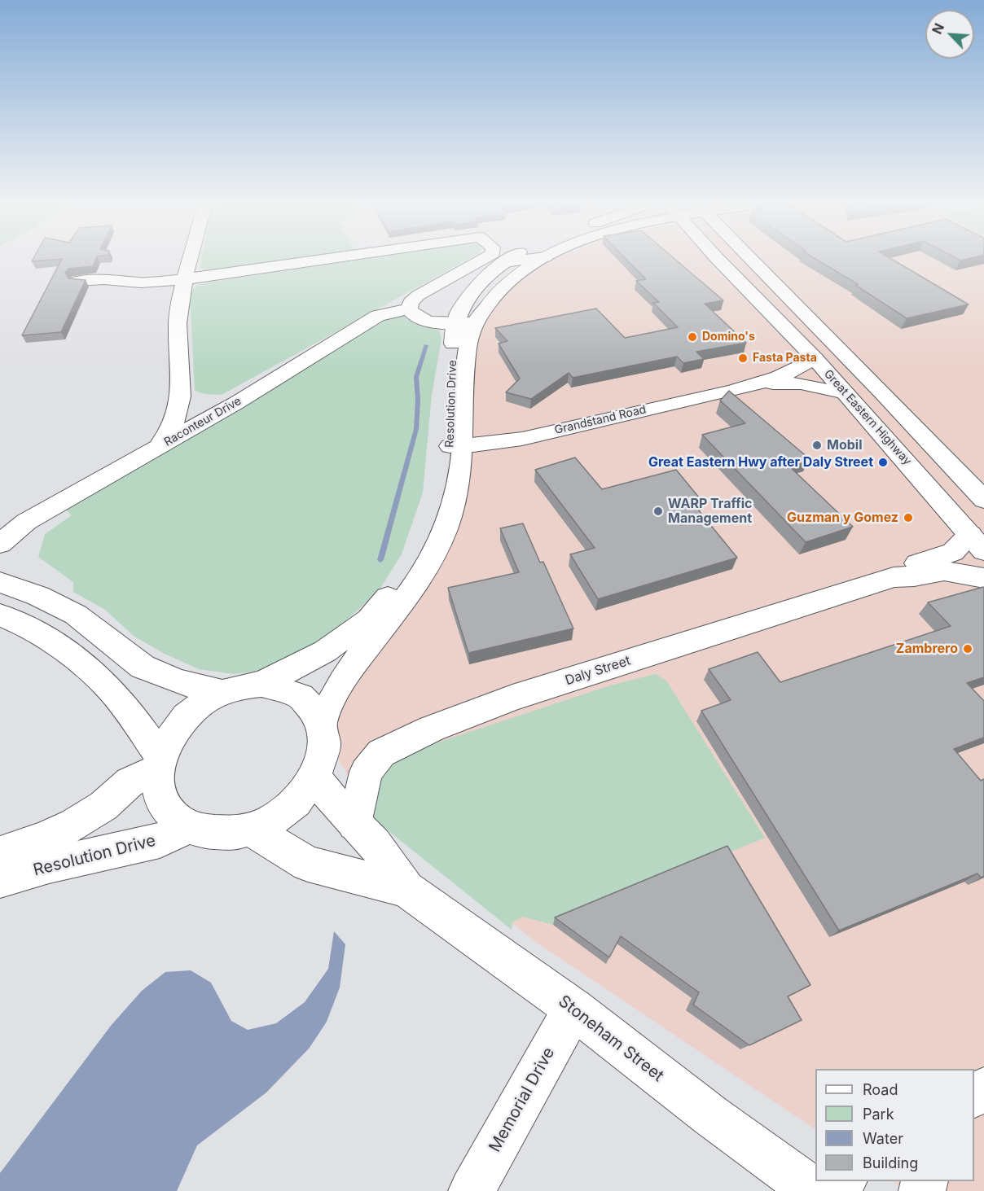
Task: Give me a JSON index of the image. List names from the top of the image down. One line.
{"streets":{"main road":["Resolution Drive","Great Eastern Highway","Grandstand Road","Raconteur Drive","Daly Street","Stoneham Street","Memorial Drive"]},"crossings":[["Resolution Drive","Grandstand Road"],["Resolution Drive","Stoneham Street"],["Great Eastern Highway","Grandstand Road"],["Great Eastern Highway","Daly Street"],["Daly Street","Stoneham Street"],["Stoneham Street","Memorial Drive"]],"places":["Domino's","Fasta Pasta","Mobil","Great Eastern Hwy after Daly Street","WARP Traffic Management","Guzman y Gomez","Zambrero"],"legend":["Road","Park","Water","Building"],"north":"top left"}
